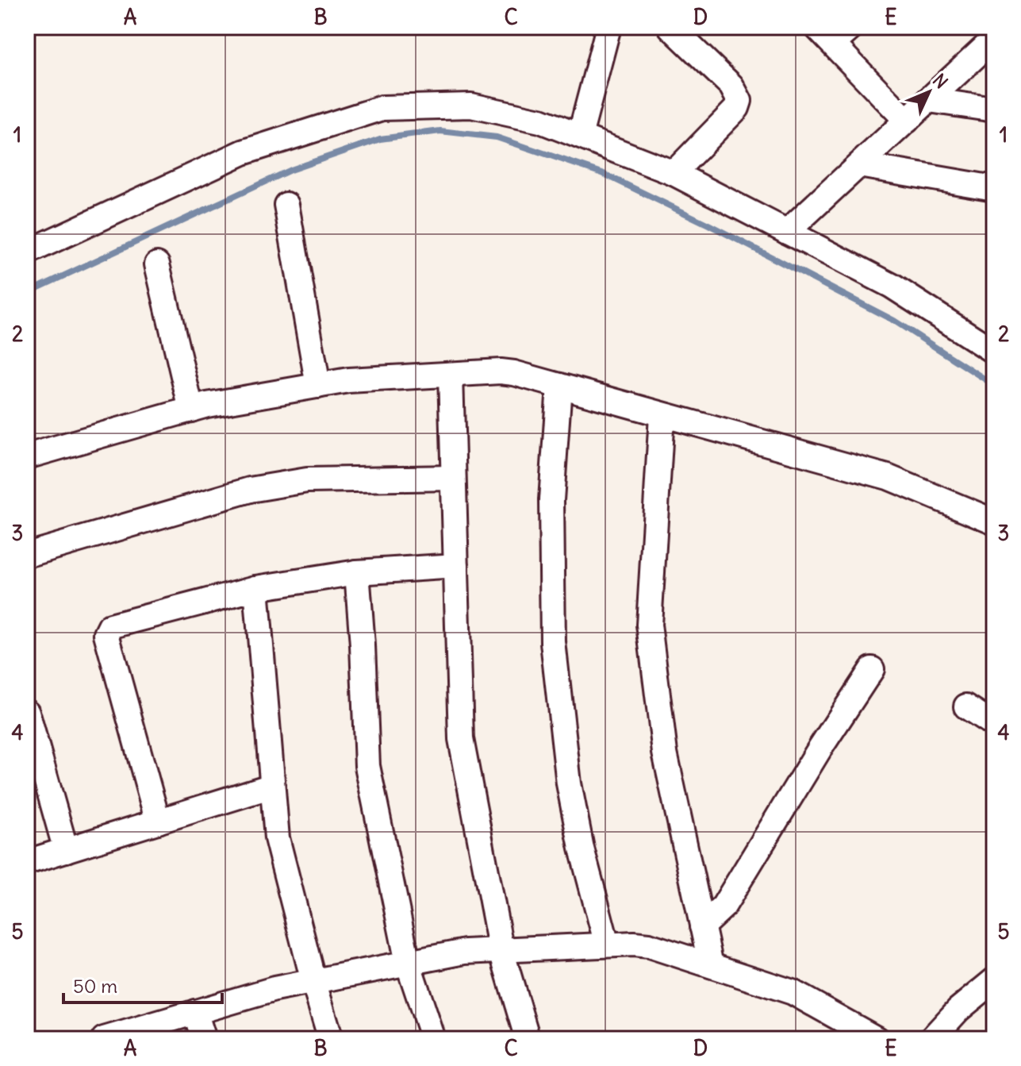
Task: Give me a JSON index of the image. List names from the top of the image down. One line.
{"scale_bar":"50 m","north":"top right","grid":{"columns":["A","B","C","D","E"],"rows":["1","2","3","4","5"]}}
